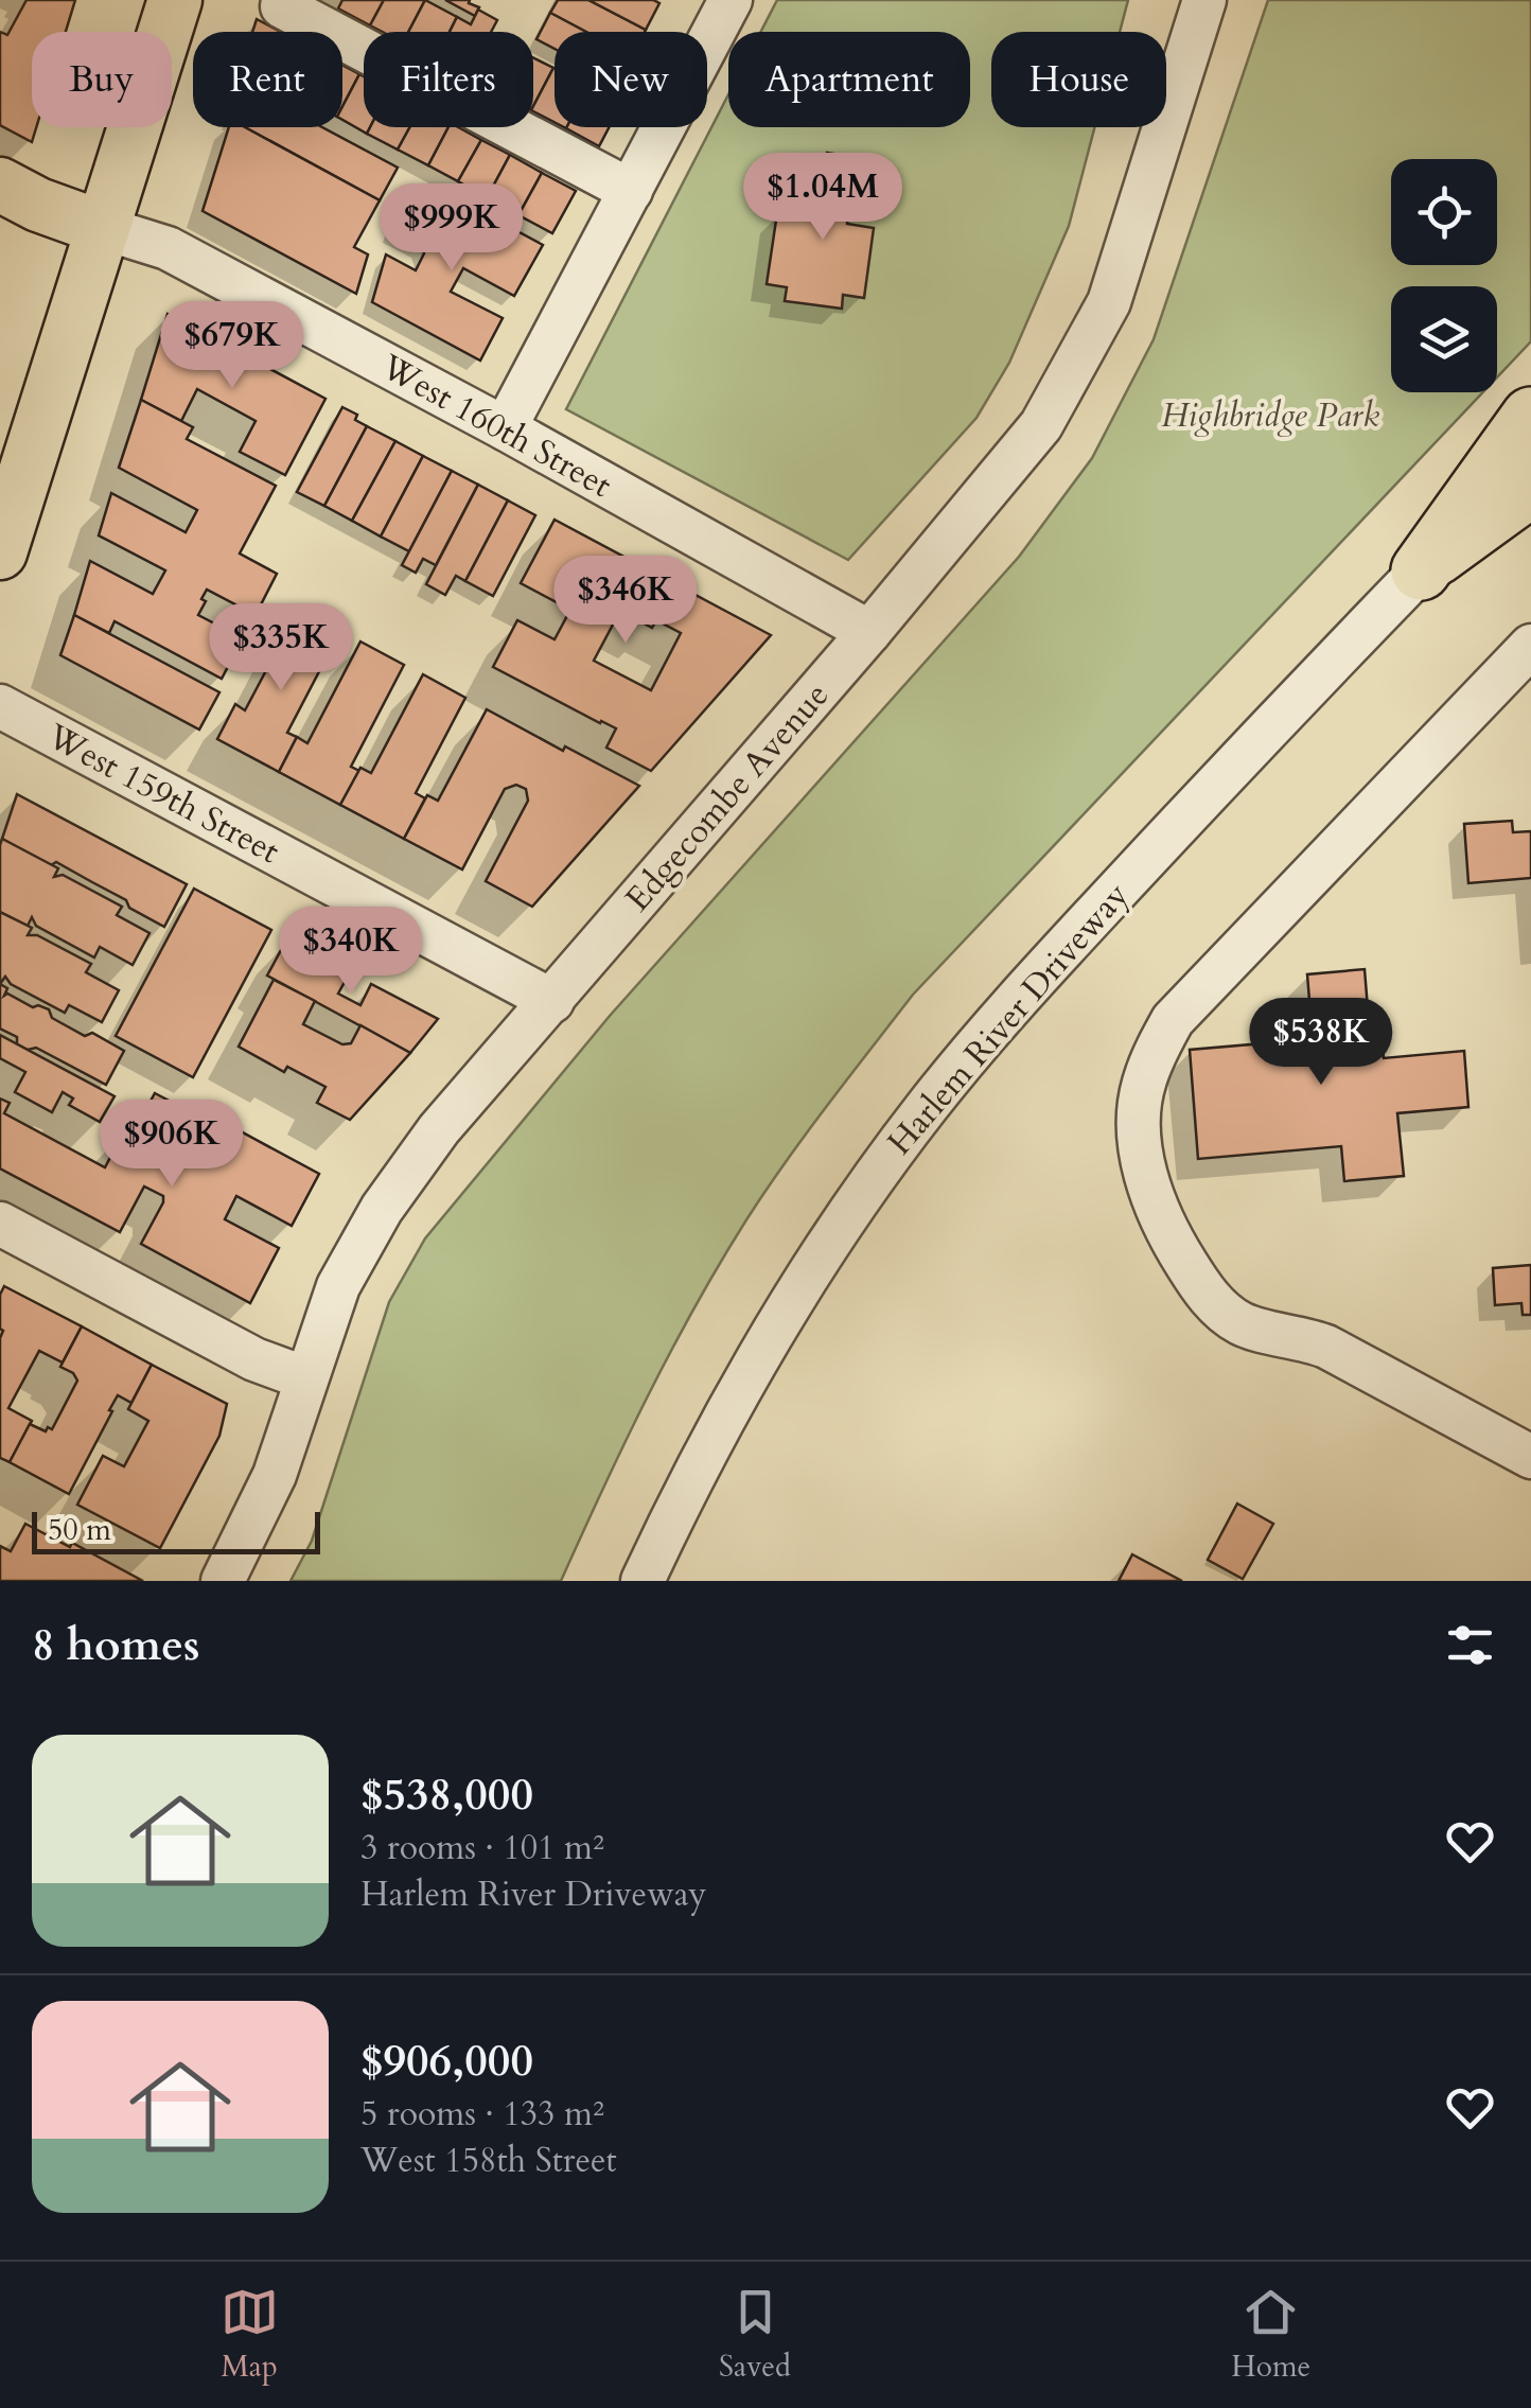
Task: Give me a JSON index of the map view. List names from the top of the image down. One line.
{"streets":{"main road":["West 160th Street"],"street":["West 159th Street","Edgecombe Avenue","Harlem River Driveway"]},"crossings":[["West 160th Street","Edgecombe Avenue"],["West 159th Street","Edgecombe Avenue"]],"parks":["Highbridge Park"],"scale_bar":"50 m","page":{"chip":["Buy","Rent","Filters","New","Apartment","House"],"price":["$1.04M","$999K","$679K","$346K","$335K","$340K","$538K","$906K"],"scale":"50 m","heading":"8 homes","list":[{"name":"$538,000","note":"3 rooms · 101 m² · Harlem River Driveway"},{"name":"$906,000","note":"5 rooms · 133 m² · West 158th Street"}],"tabs":["Map","Saved","Home"]}}
